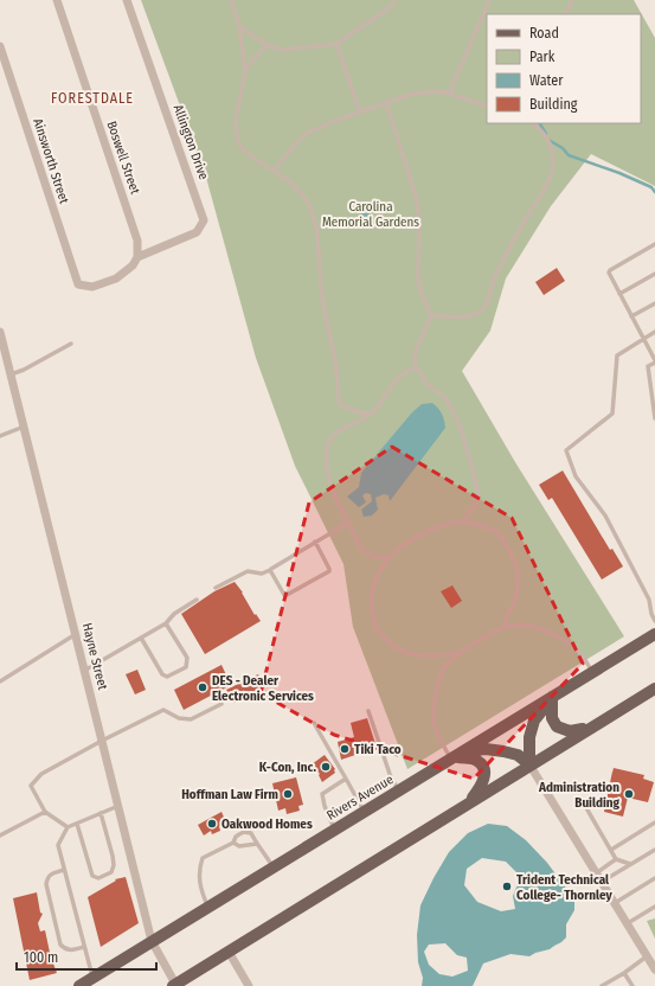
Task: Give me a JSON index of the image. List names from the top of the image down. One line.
{"streets":{"main road":["Rivers Avenue"],"street":["Allington Drive","Boswell Street","Ainsworth Street","Hayne Street"]},"crossings":[["Allington Drive","Boswell Street"],["Allington Drive","Ainsworth Street"],["Boswell Street","Ainsworth Street"],["Hayne Street","Rivers Avenue"]],"districts":["FORESTDALE"],"parks":["Carolina Memorial Gardens"],"places":["DES - Dealer Electronic Services","Tiki Taco","K-Con, Inc.","Hoffman Law Firm","Administration Building","Oakwood Homes","Trident Technical College- Thornley"],"legend":["Road","Park","Water","Building"],"scale_bar":"100 m"}
